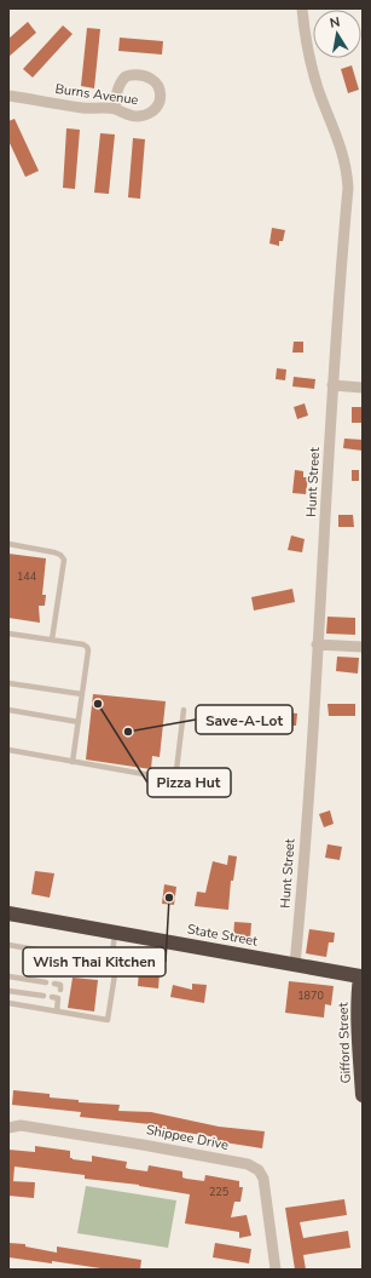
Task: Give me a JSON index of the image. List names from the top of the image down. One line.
{"streets":{"highway":["State Street","Gifford Street"],"street":["Burns Avenue","Hunt Street","Shippee Drive"]},"crossings":[["Hunt Street","State Street"],["State Street","Gifford Street"]],"places":["Pizza Hut","Save-A-Lot","Wish Thai Kitchen"],"house_numbers":["144","1870","225"],"north":"top"}
